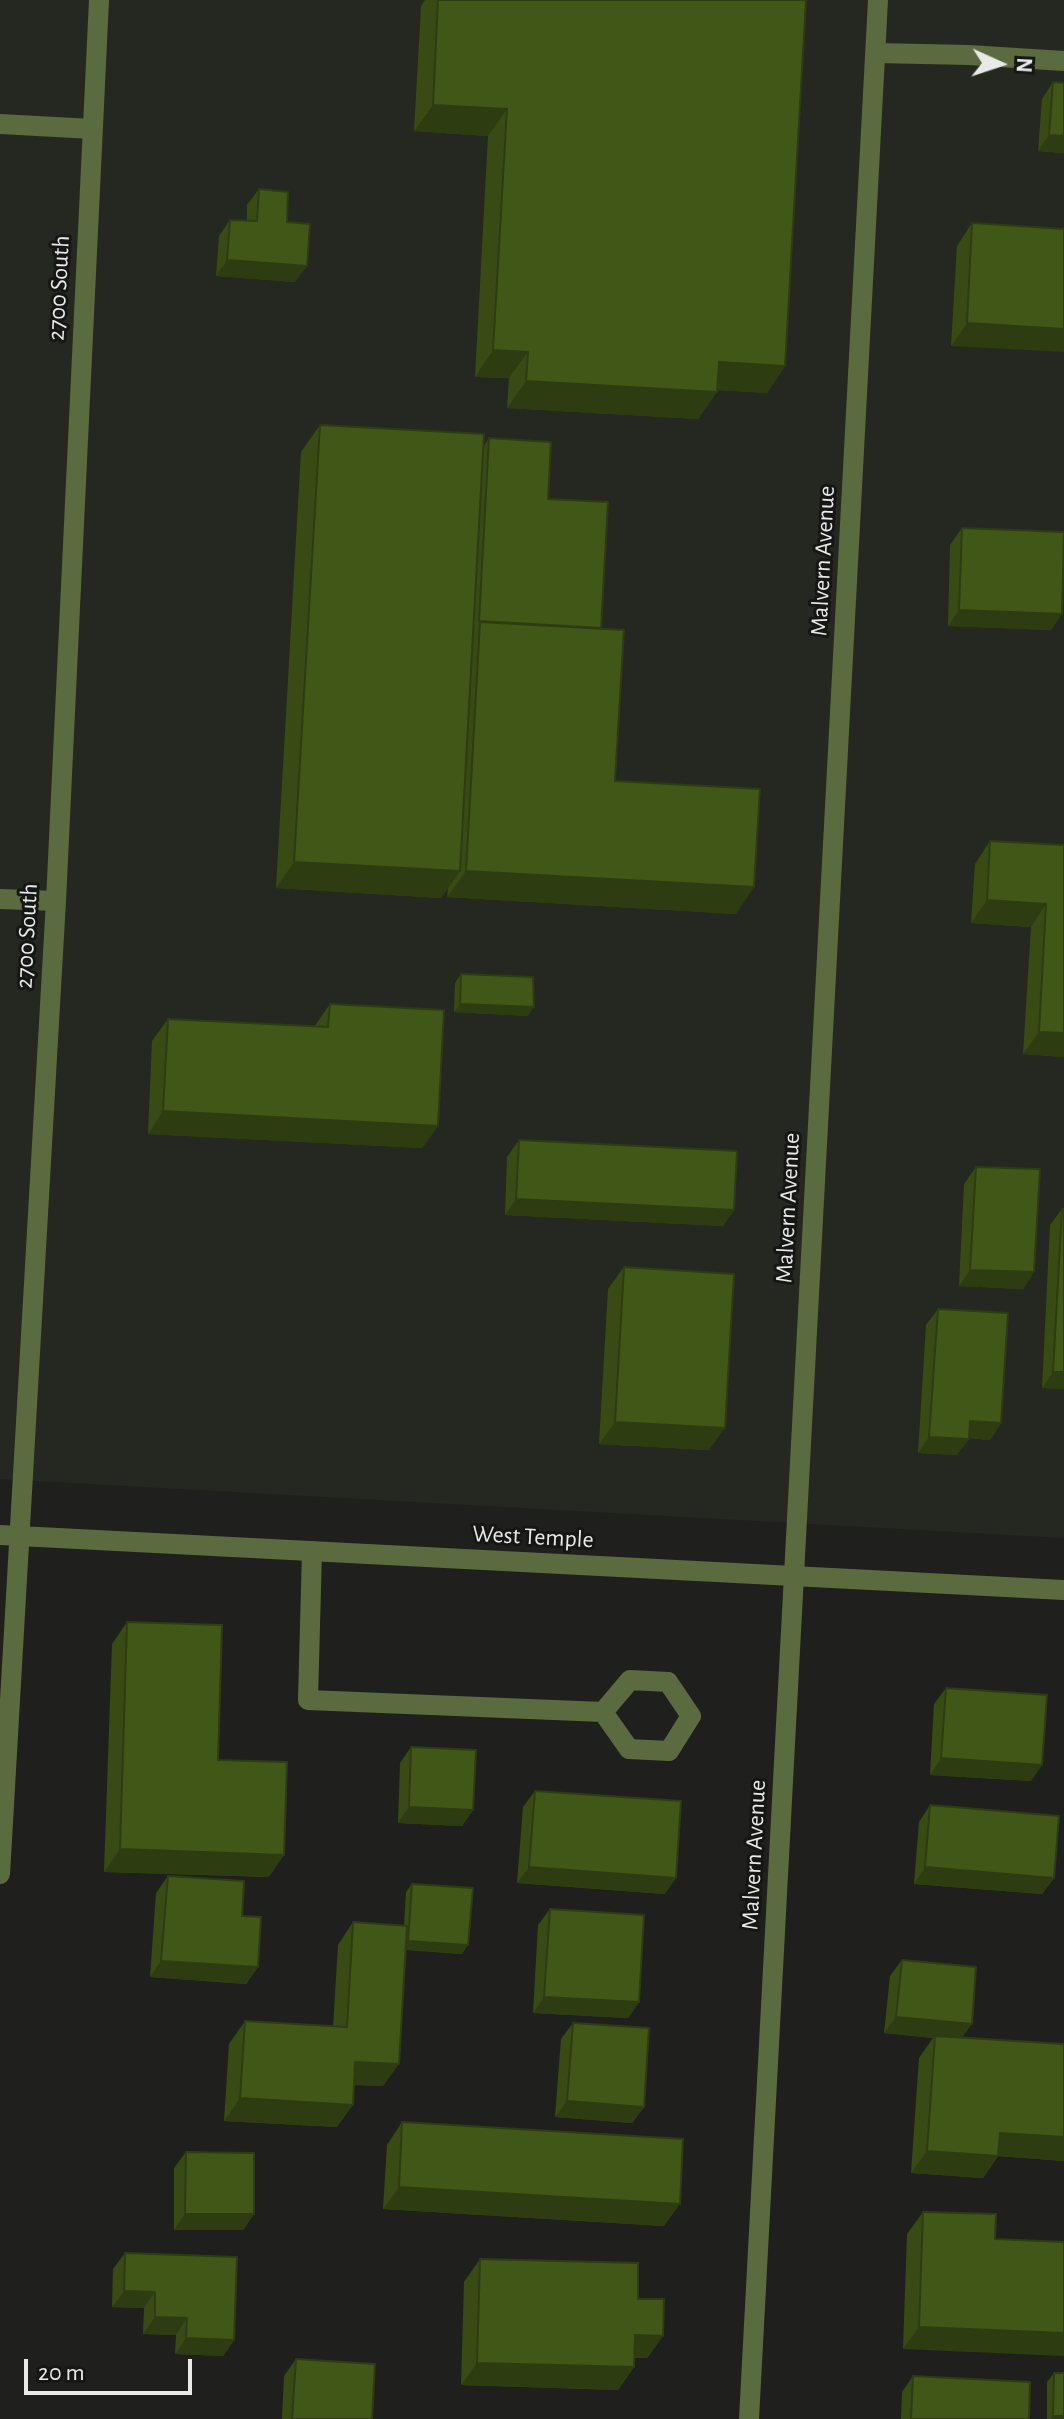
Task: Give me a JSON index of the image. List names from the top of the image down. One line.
{"streets":{"street":["2700 South","Malvern Avenue","West Temple"]},"crossings":[["2700 South","West Temple"],["Malvern Avenue","West Temple"]],"scale_bar":"20 m","north":"right"}
